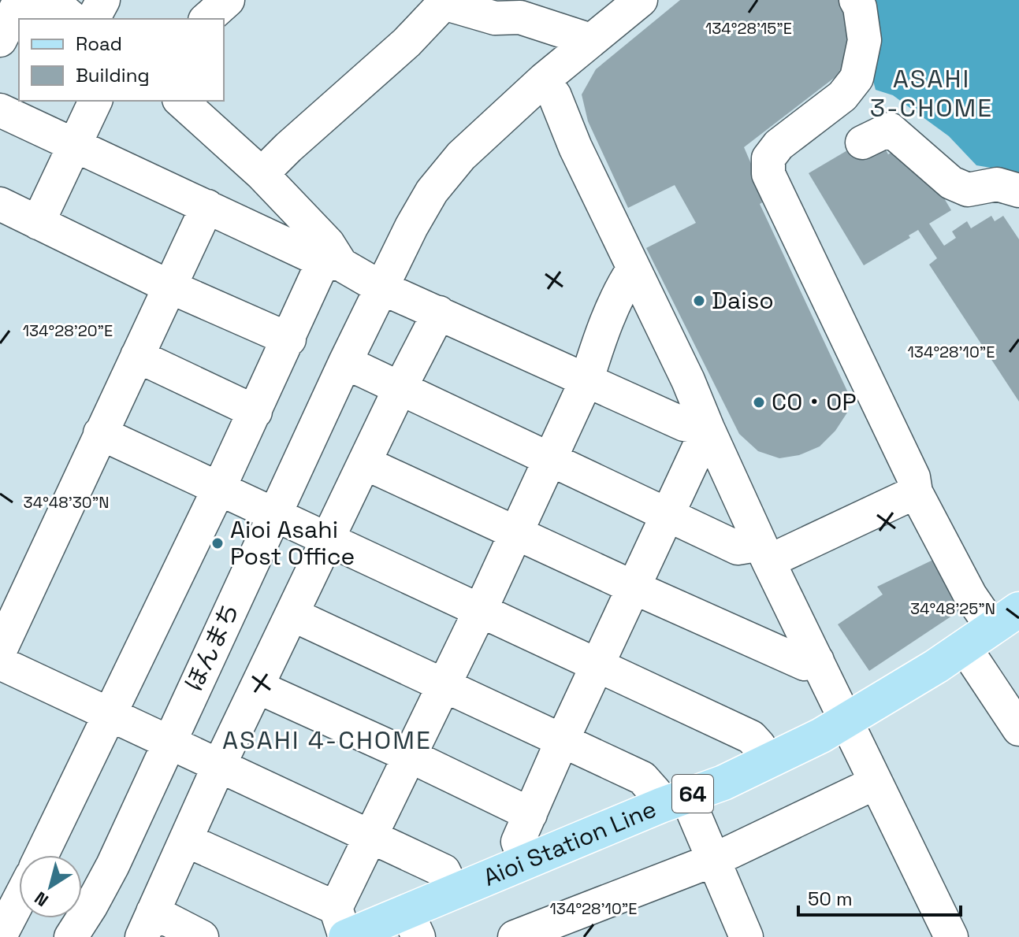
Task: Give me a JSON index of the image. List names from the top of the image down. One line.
{"streets":{"main road":["64","Aioi Station Line"],"street":["ほんまち"]},"districts":["ASAHI 3-CHOME","ASAHI 4-CHOME"],"places":["Daiso","CO・OP","Aioi Asahi Post Office"],"legend":["Road","Building"],"scale_bar":"50 m","north":"bottom left","coordinates":["134°28'15\"E","134°28'20\"E","134°28'10\"E","34°48'30\"N","34°48'25\"N"]}
